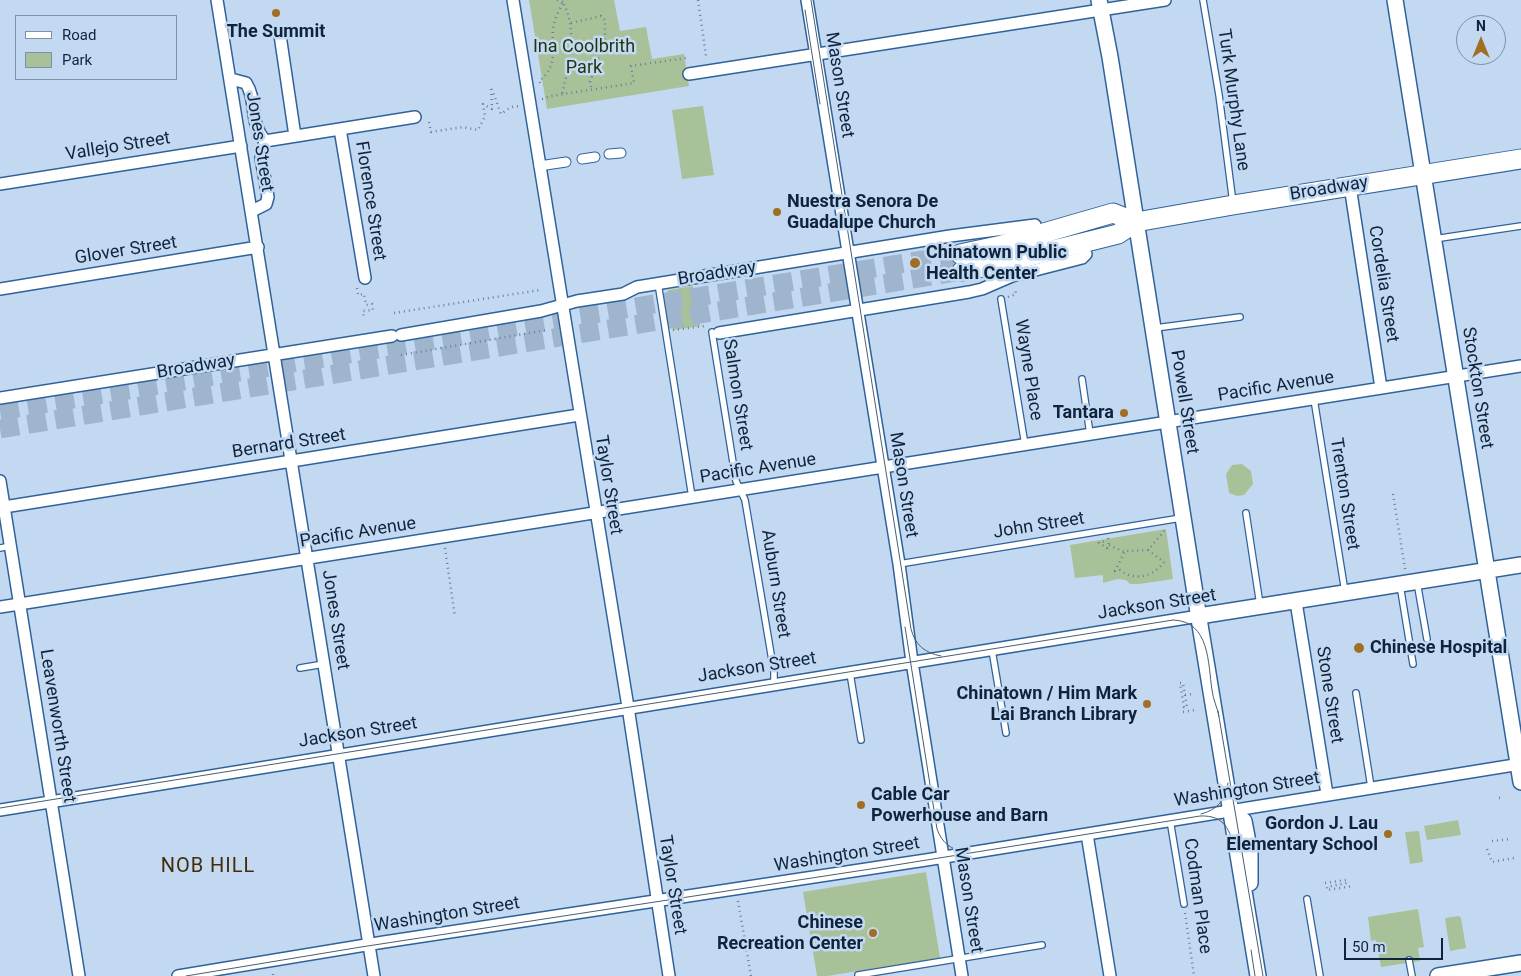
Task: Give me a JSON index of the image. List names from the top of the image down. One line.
{"streets":{"main road":["Broadway"],"street":["Mason Street","Jones Street","Vallejo Street","Florence Street","Glover Street","Cordelia Street","Pacific Avenue","Stockton Street","Powell Street","Bernard Street","Taylor Street","Jackson Street","Stone Street","Leavenworth Street","Washington Street"],"lane":["Turk Murphy Lane","Wayne Place","Salmon Street","Trenton Street","John Street","Auburn Street","Codman Place"]},"crossings":[["Mason Street","Broadway"],["Mason Street","Pacific Avenue"],["Mason Street","John Street"],["Mason Street","Jackson Street"],["Mason Street","Washington Street"],["Turk Murphy Lane","Broadway"],["Jones Street","Vallejo Street"],["Jones Street","Broadway"],["Jones Street","Glover Street"],["Jones Street","Pacific Avenue"],["Jones Street","Bernard Street"],["Jones Street","Jackson Street"],["Jones Street","Washington Street"],["Broadway","Cordelia Street"],["Broadway","Stockton Street"],["Broadway","Salmon Street"],["Broadway","Powell Street"],["Broadway","Taylor Street"],["Cordelia Street","Pacific Avenue"],["Wayne Place","Pacific Avenue"],["Pacific Avenue","Stockton Street"],["Pacific Avenue","Salmon Street"],["Pacific Avenue","Powell Street"],["Pacific Avenue","Taylor Street"],["Pacific Avenue","Trenton Street"],["Pacific Avenue","Auburn Street"],["Pacific Avenue","Leavenworth Street"],["Stockton Street","Jackson Street"],["Stockton Street","Washington Street"],["Salmon Street","Auburn Street"],["Powell Street","John Street"],["Powell Street","Jackson Street"],["Powell Street","Washington Street"],["Bernard Street","Taylor Street"],["Bernard Street","Leavenworth Street"],["Taylor Street","Jackson Street"],["Taylor Street","Washington Street"],["Trenton Street","Jackson Street"],["Auburn Street","Jackson Street"],["Jackson Street","Stone Street"],["Jackson Street","Leavenworth Street"],["Stone Street","Washington Street"],["Washington Street","Codman Place"]],"districts":["NOB HILL"],"parks":["Ina Coolbrith Park"],"places":["The Summit","Nuestra Senora De Guadalupe Church","Chinatown Public Health Center","Tantara","Chinese Hospital","Chinatown / Him Mark Lai Branch Library","Cable Car Powerhouse and Barn","Gordon J. Lau Elementary School","Chinese Recreation Center"],"legend":["Road","Park"],"scale_bar":"50 m","north":"top"}
